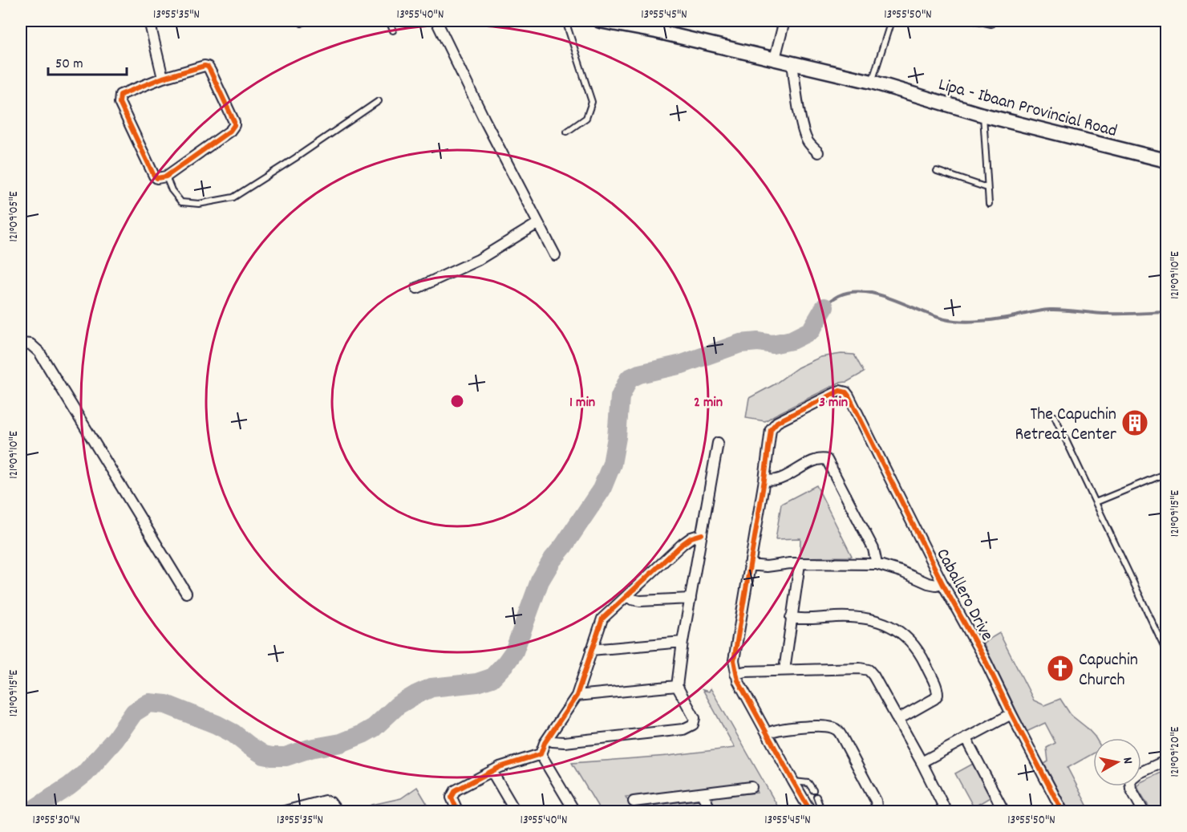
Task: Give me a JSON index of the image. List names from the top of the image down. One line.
{"streets":{"main road":["Lipa - Ibaan Provincial Road"],"street":["Caballero Drive"]},"places":{"building":["The Capuchin Retreat Center"],"church":["Capuchin Church"]},"scale_bar":"50 m","north":"right","coordinates":["13°55'35\"N","13°55'40\"N","13°55'45\"N","13°55'50\"N","121°09'05\"E","121°09'10\"E","121°09'15\"E","121°09'20\"E","13°55'30\"N"],"rings":["1 min","2 min","3 min"]}
